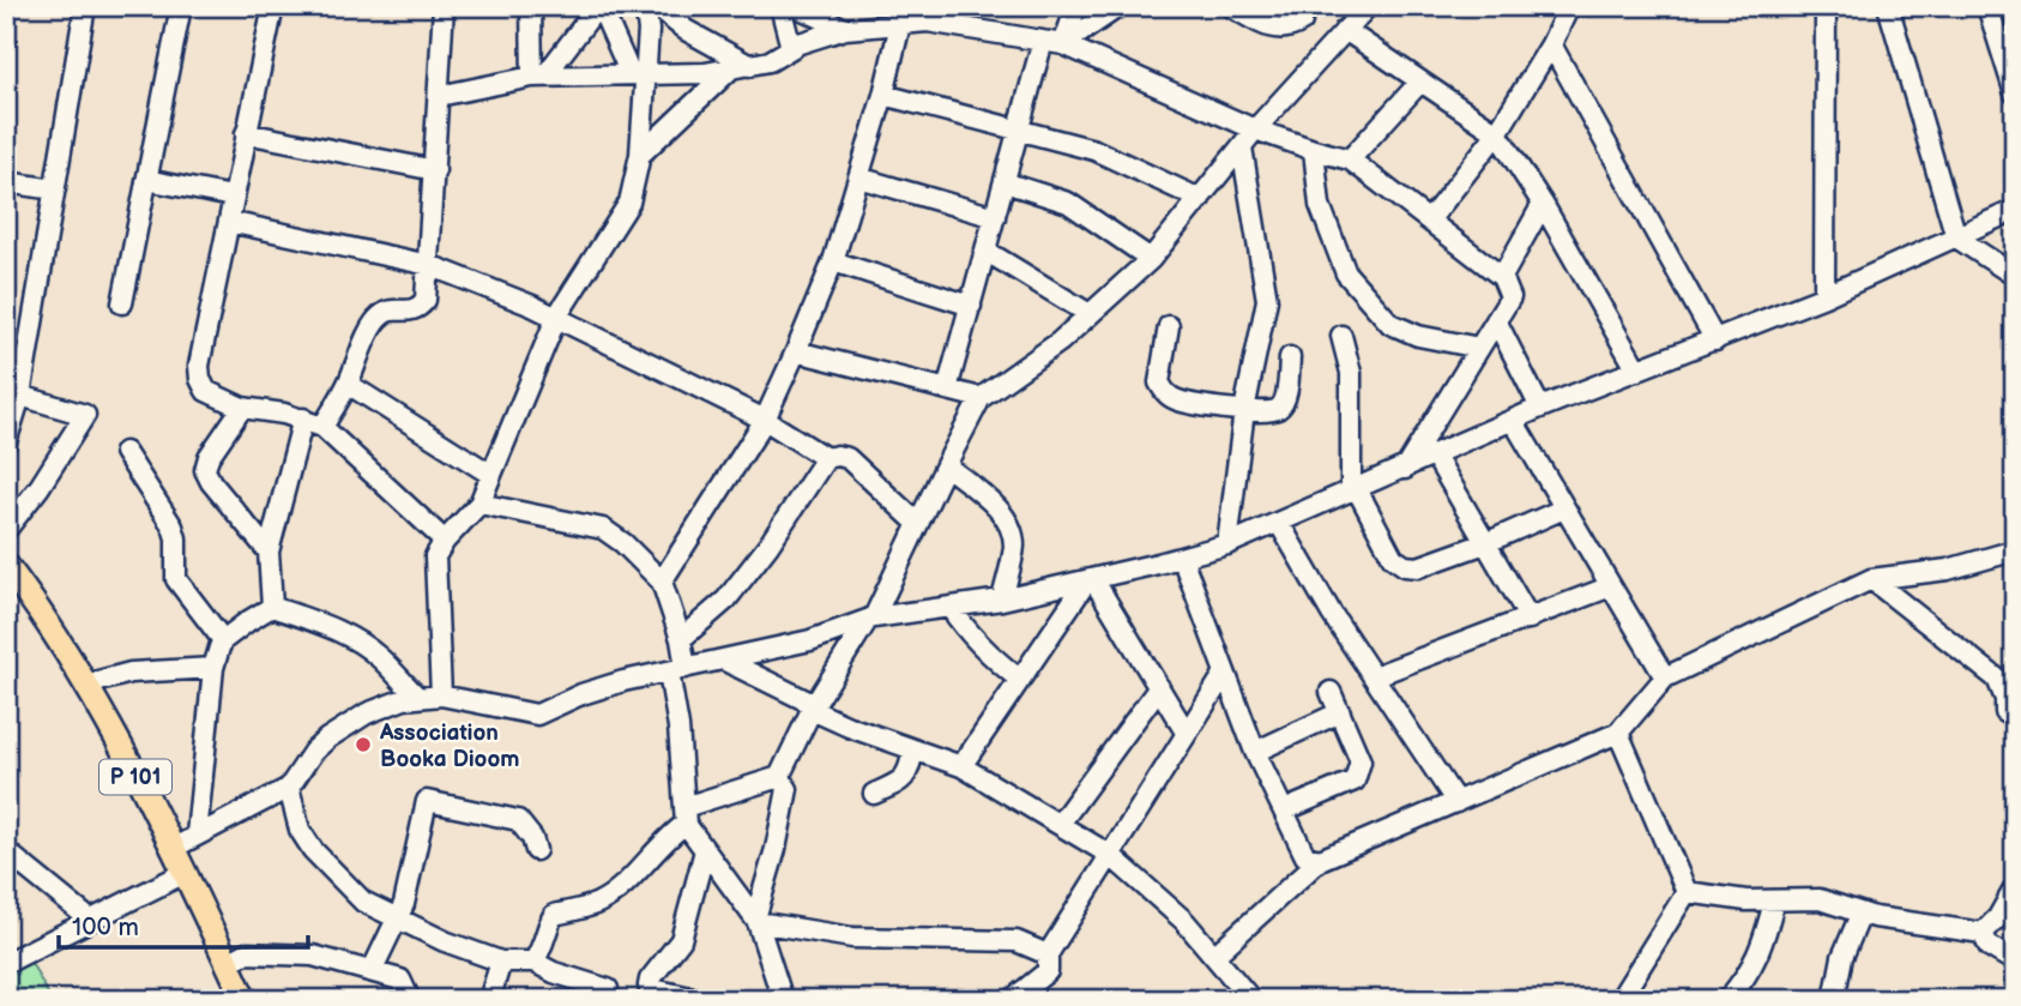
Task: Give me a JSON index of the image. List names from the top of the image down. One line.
{"streets":{"main road":["P 101"]},"places":["Association Booka Dioom"],"scale_bar":"100 m"}
